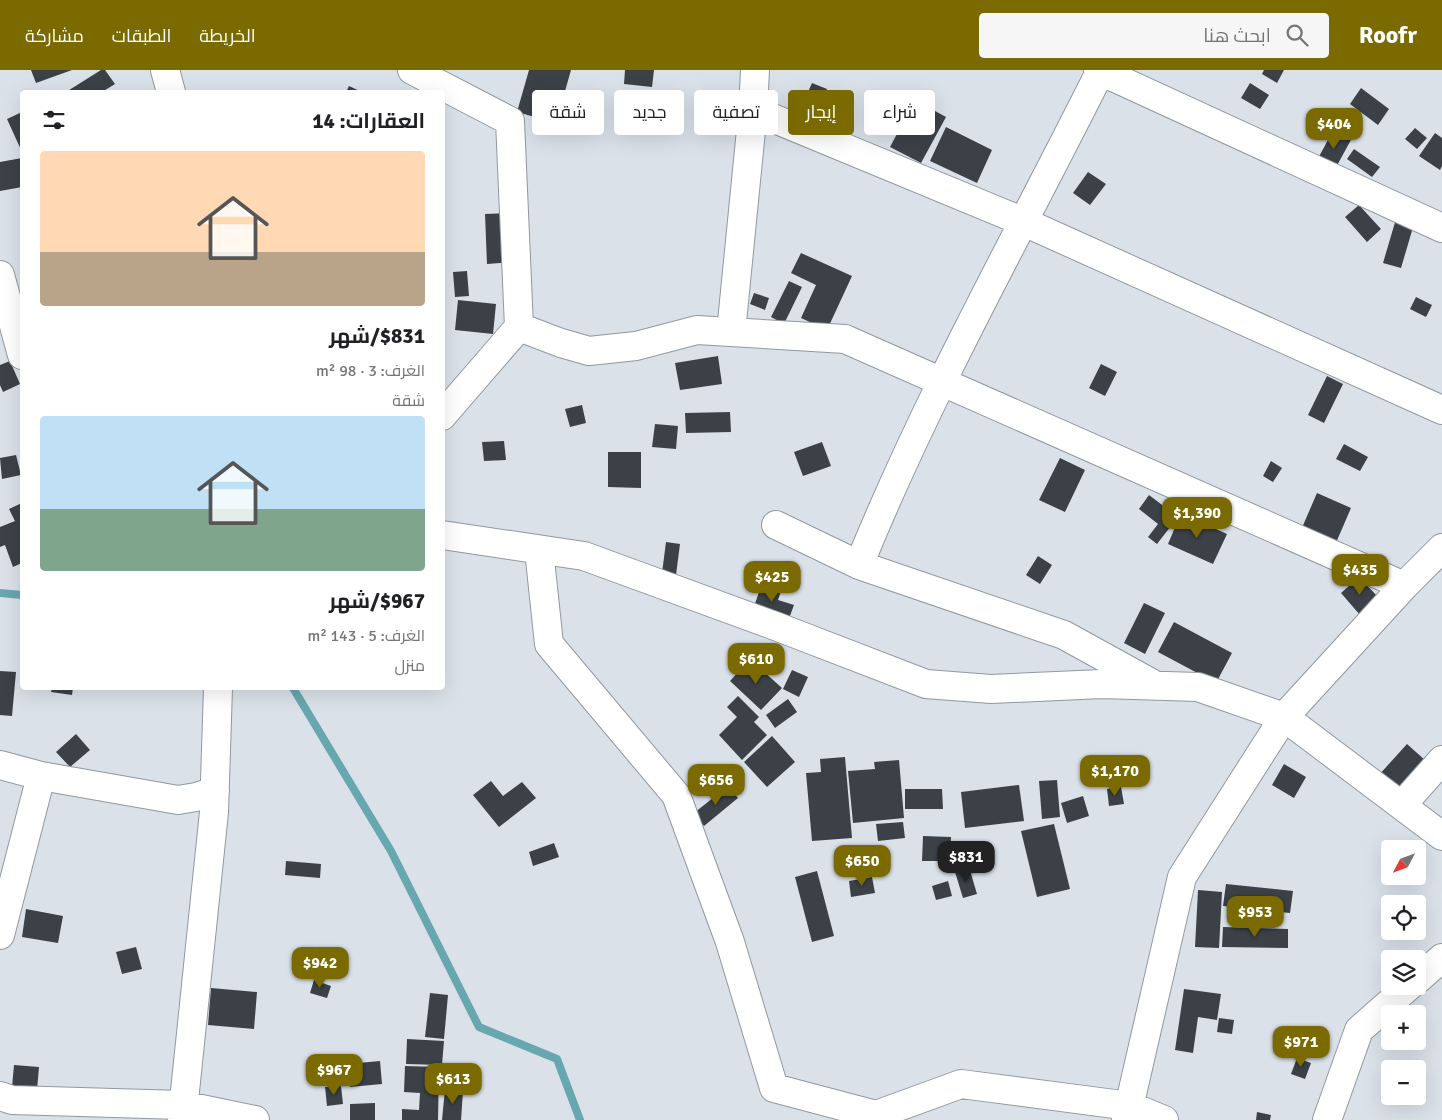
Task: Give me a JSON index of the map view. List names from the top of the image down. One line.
{"north":"bottom left","page":{"header":"Roofr","search":"ابحث هنا","nav":["الخريطة","الطبقات","مشاركة"],"chip":["شراء","إيجار","تصفية","جديد","شقة"],"heading":"العقارات: 14","price":["$404","$1,390","$435","$425","$610","$1,170","$656","$831","$650","$953","$942","$971","$967","$613"],"list":[{"name":"$831/شهر","note":"الغرف: 3 · 98 m² · شقة"},{"name":"$967/شهر","note":"الغرف: 5 · 143 m² · منزل"}],"map_buttons":["+","−"]}}
